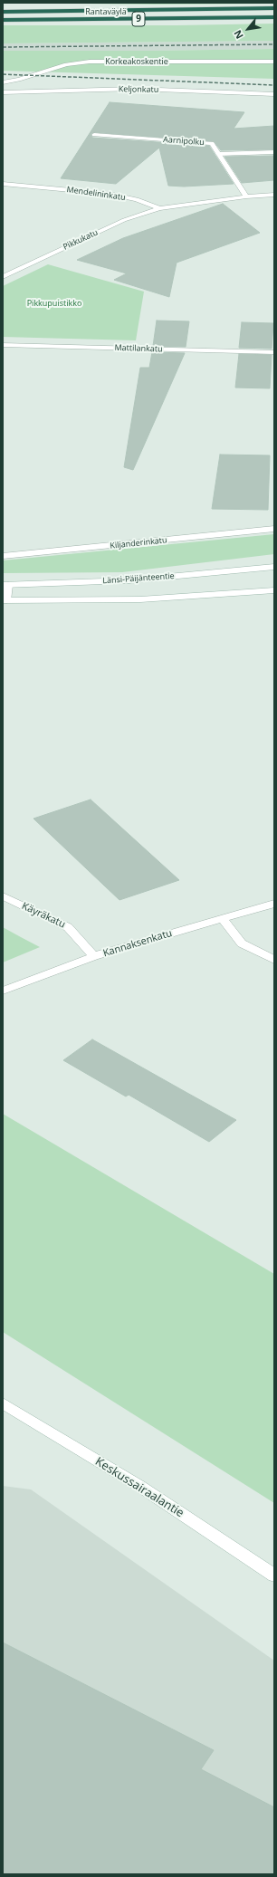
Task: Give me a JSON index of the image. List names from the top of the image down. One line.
{"streets":{"highway":["Rantaväylä","9"],"street":["Korkeakoskentie","Keljonkatu","Aarnipolku","Mendelininkatu","Pikkukatu","Mattilankatu","Kiljanderinkatu","Länsi-Päijänteentie","Käyräkatu","Kannaksenkatu","Keskussairaalantie"]},"crossings":[["Aarnipolku","Mendelininkatu"],["Mendelininkatu","Pikkukatu"],["Käyräkatu","Kannaksenkatu"]],"parks":["Pikkupuistikko"],"north":"bottom left"}
